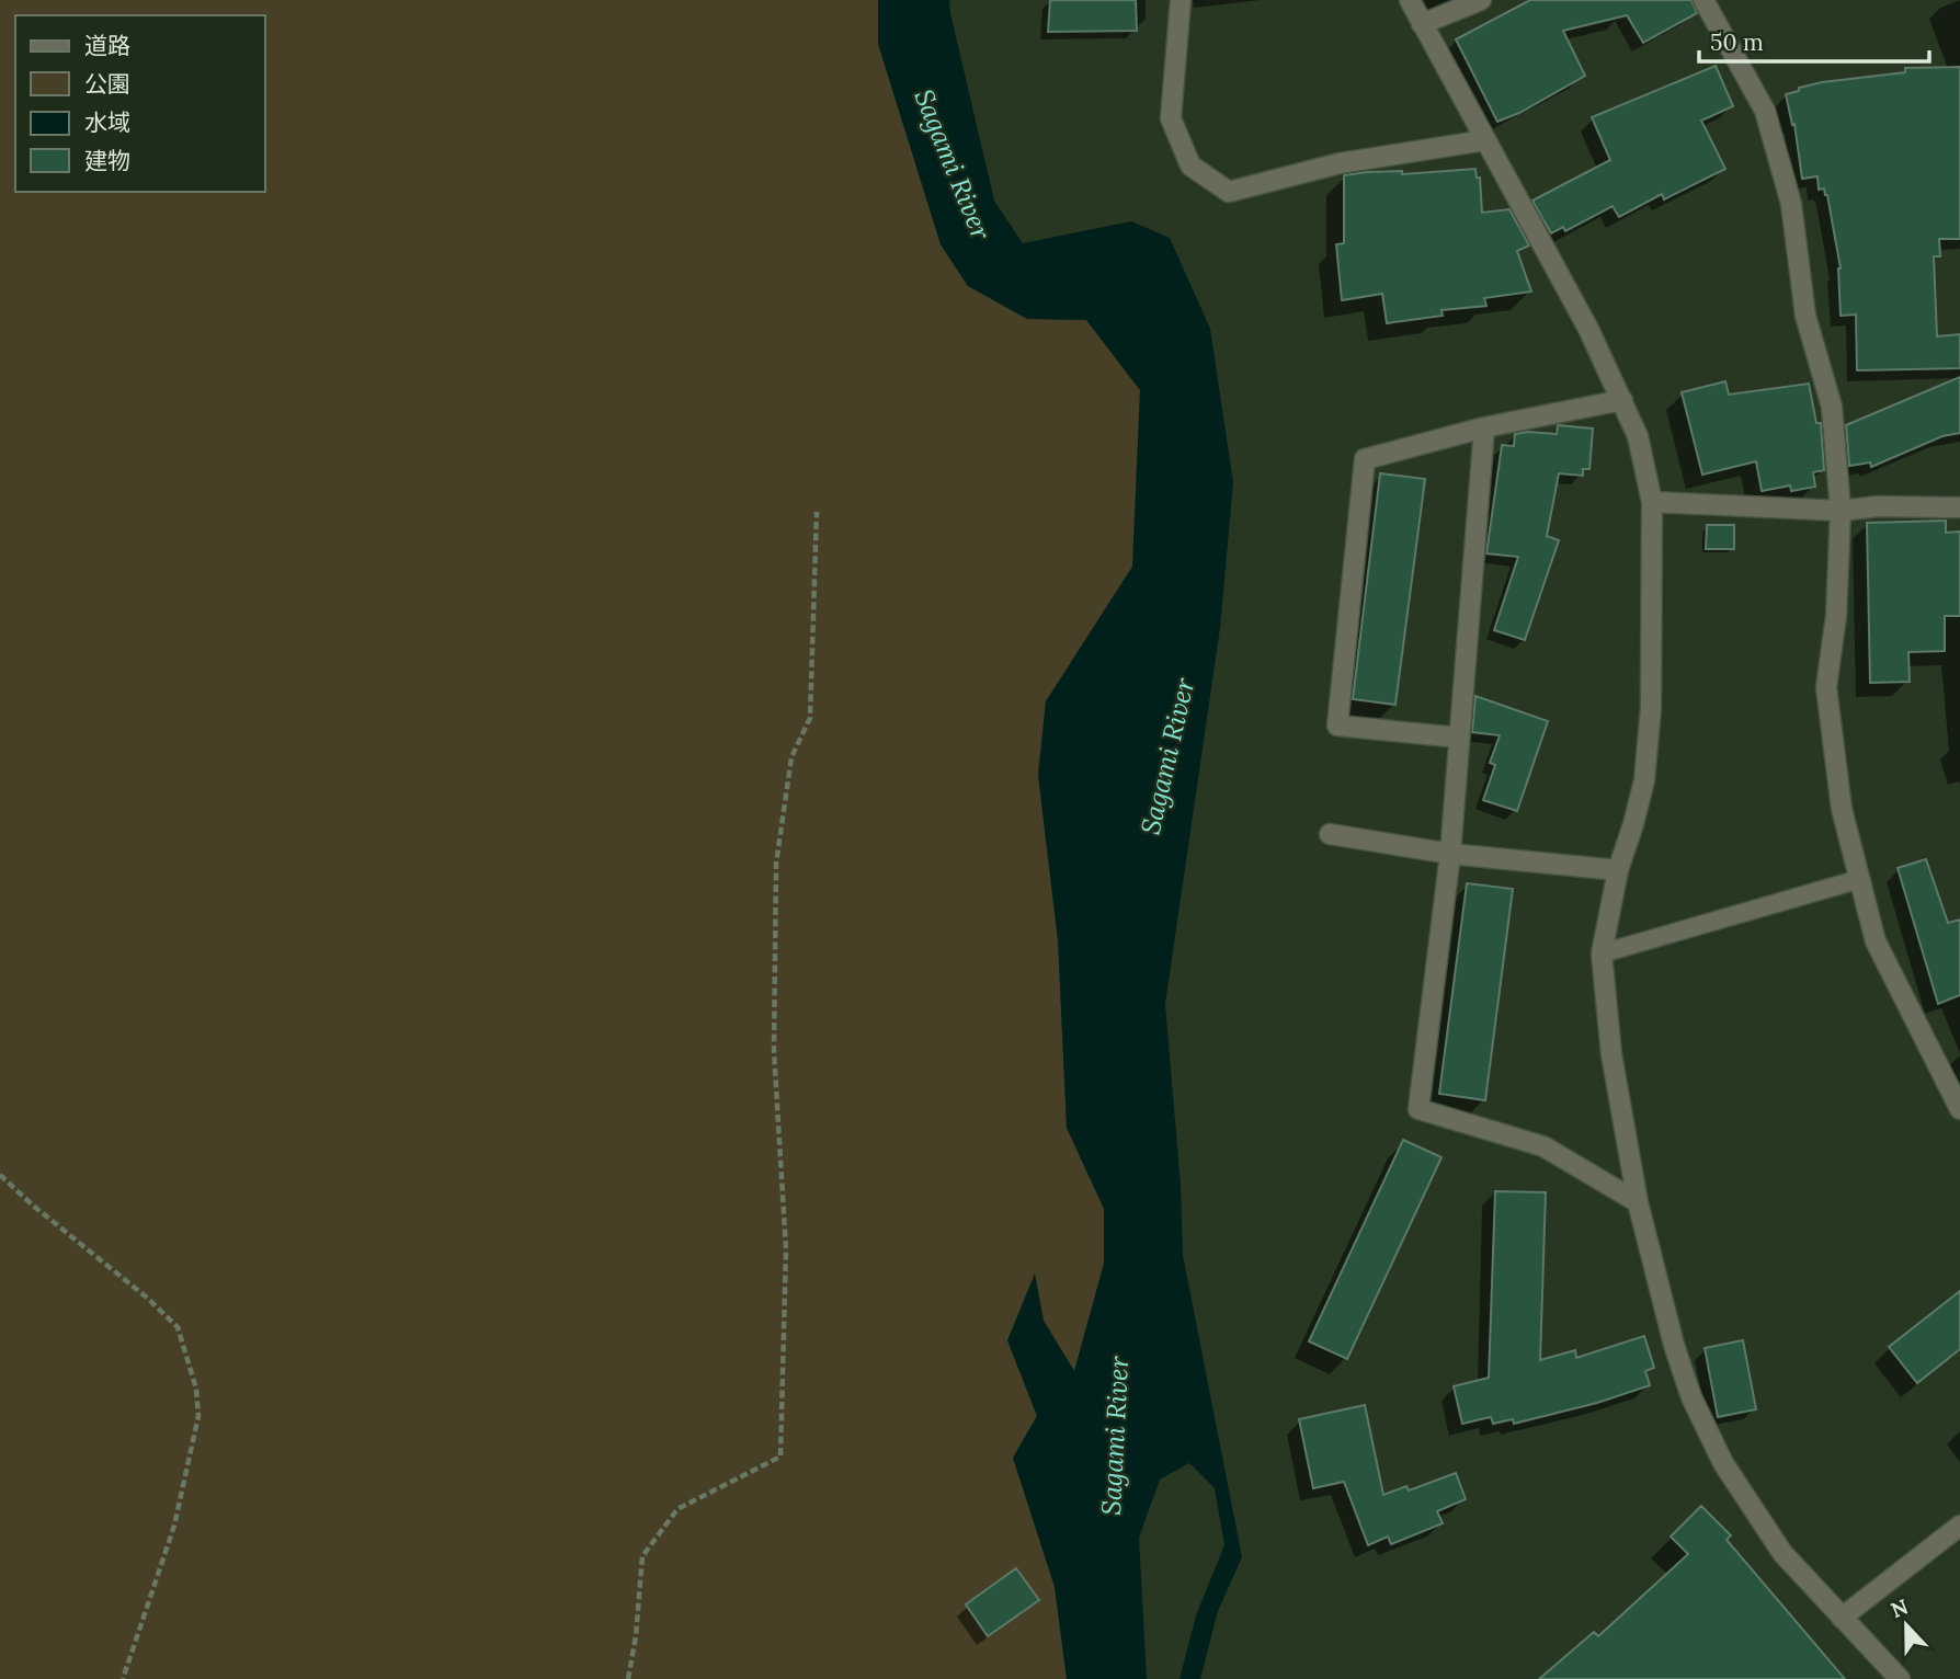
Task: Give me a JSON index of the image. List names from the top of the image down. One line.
{"water":["Sagami River"],"legend":["道路","公園","水域","建物"],"scale_bar":"50 m","north":"top"}
